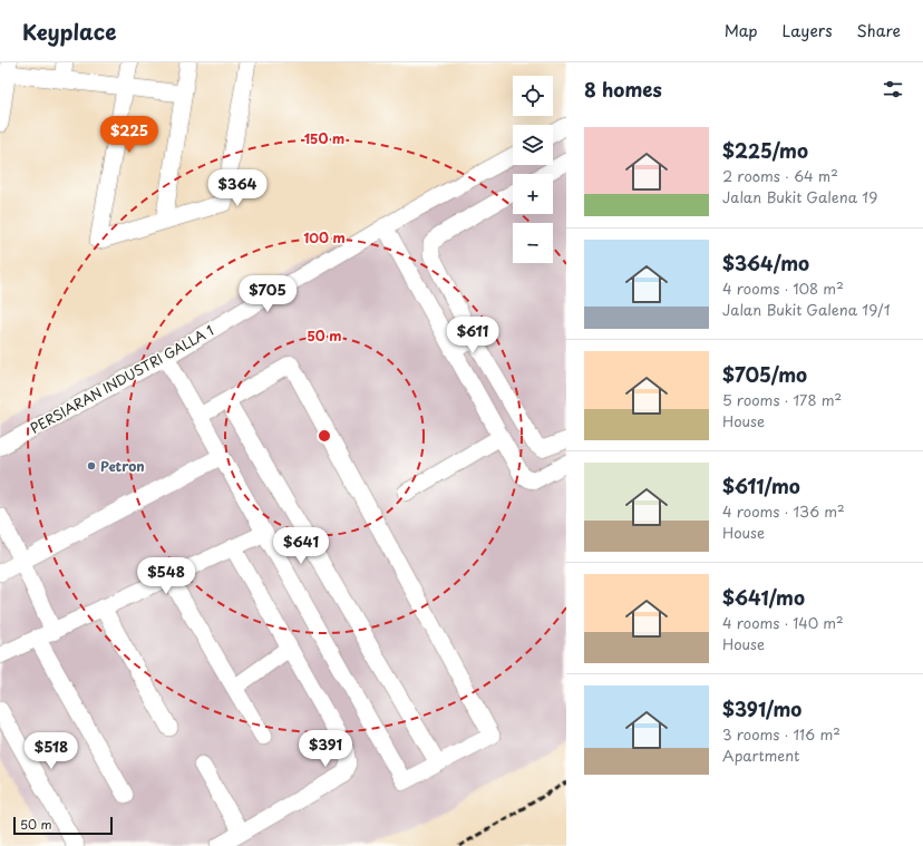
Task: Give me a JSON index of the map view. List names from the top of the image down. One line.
{"streets":{"street":["PERSIARAN INDUSTRI GALLA 1"]},"places":["Petron"],"scale_bar":"50 m","page":{"header":"Keyplace","nav":["Map","Layers","Share"],"heading":"8 homes","map_buttons":["+","−"],"price":["$225","$364","$705","$611","$641","$548","$391","$518"],"list":[{"name":"$225/mo","note":"2 rooms · 64 m² · Jalan Bukit Galena 19"},{"name":"$364/mo","note":"4 rooms · 108 m² · Jalan Bukit Galena 19/1"},{"name":"$705/mo","note":"5 rooms · 178 m² · House"},{"name":"$611/mo","note":"4 rooms · 136 m² · House"},{"name":"$641/mo","note":"4 rooms · 140 m² · House"},{"name":"$391/mo","note":"3 rooms · 116 m² · Apartment"}],"scale":"50 m"},"rings":["150 m","100 m","50 m"]}
